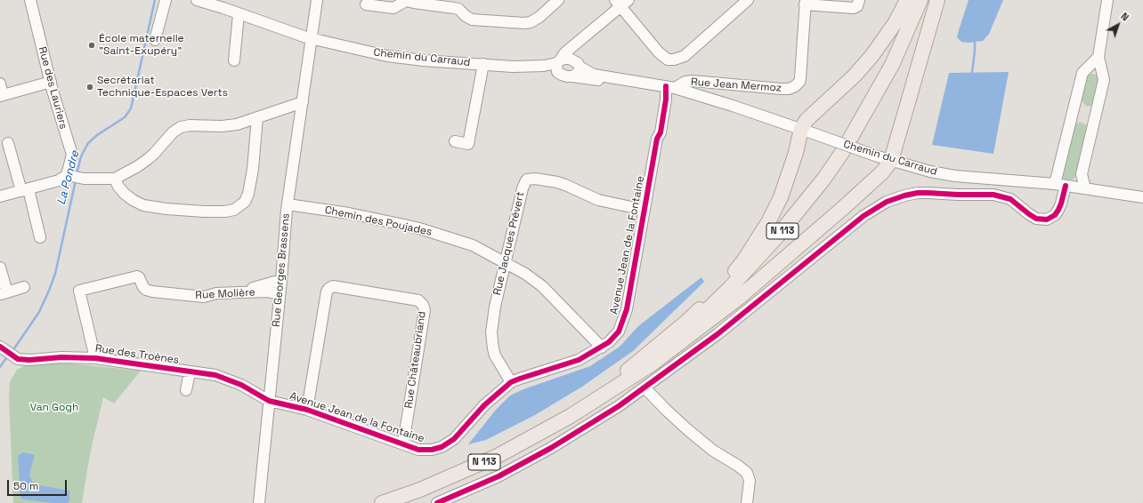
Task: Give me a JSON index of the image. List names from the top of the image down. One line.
{"streets":{"main road":["N 113"],"street":["Chemin du Carraud","Rue Jean Mermoz","Rue des Lauriers","Chemin des Poujades","Rue Jacques Prévert","Avenue Jean de la Fontaine","Rue Georges Brassens","Rue Molière","Rue des Troènes","Rue Châteaubriand"]},"crossings":[["Chemin du Carraud","Rue Jean Mermoz"],["Chemin du Carraud","Avenue Jean de la Fontaine"],["Chemin du Carraud","Rue Georges Brassens"],["Rue Jean Mermoz","Avenue Jean de la Fontaine"],["Chemin des Poujades","Rue Jacques Prévert"],["Chemin des Poujades","Avenue Jean de la Fontaine"],["Chemin des Poujades","Rue Georges Brassens"],["Rue Jacques Prévert","Avenue Jean de la Fontaine"],["Avenue Jean de la Fontaine","Rue Georges Brassens"],["Avenue Jean de la Fontaine","Rue des Troènes"],["Avenue Jean de la Fontaine","Rue Châteaubriand"],["Rue Georges Brassens","Rue Molière"],["Rue Georges Brassens","Rue des Troènes"],["Rue Molière","Rue des Troènes"]],"water":["La Pondre"],"parks":["Van Gogh"],"places":["École maternelle \"Saint-Exupéry\"","Secrétariat Technique-Espaces Verts"],"scale_bar":"50 m","north":"top right"}
